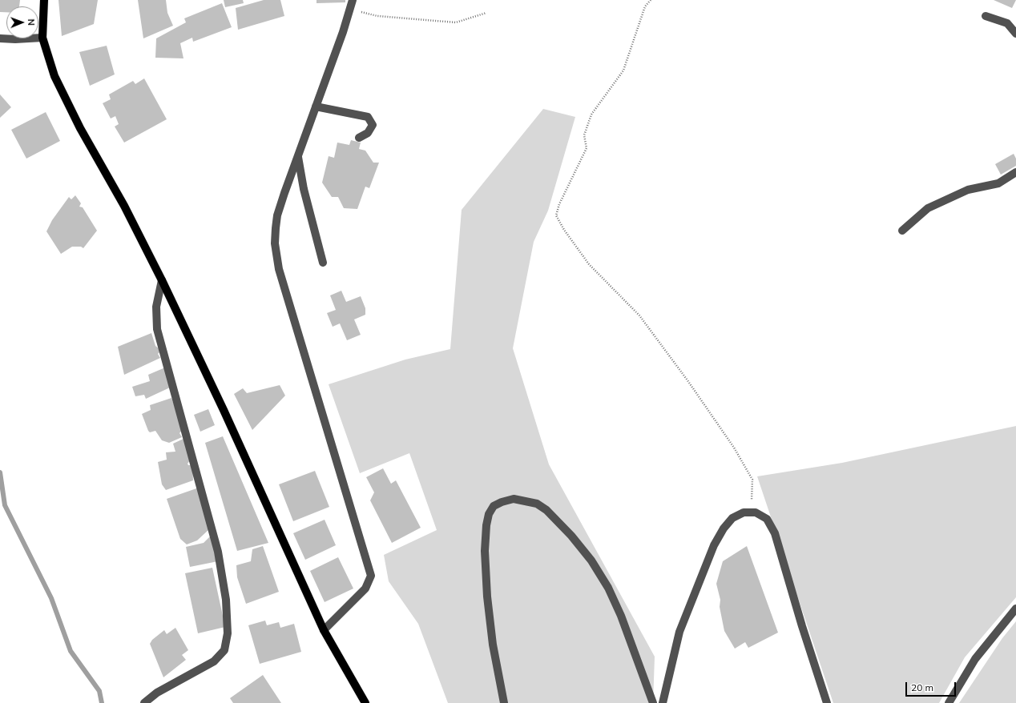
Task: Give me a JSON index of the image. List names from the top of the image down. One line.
{"scale_bar":"20 m","north":"right"}
